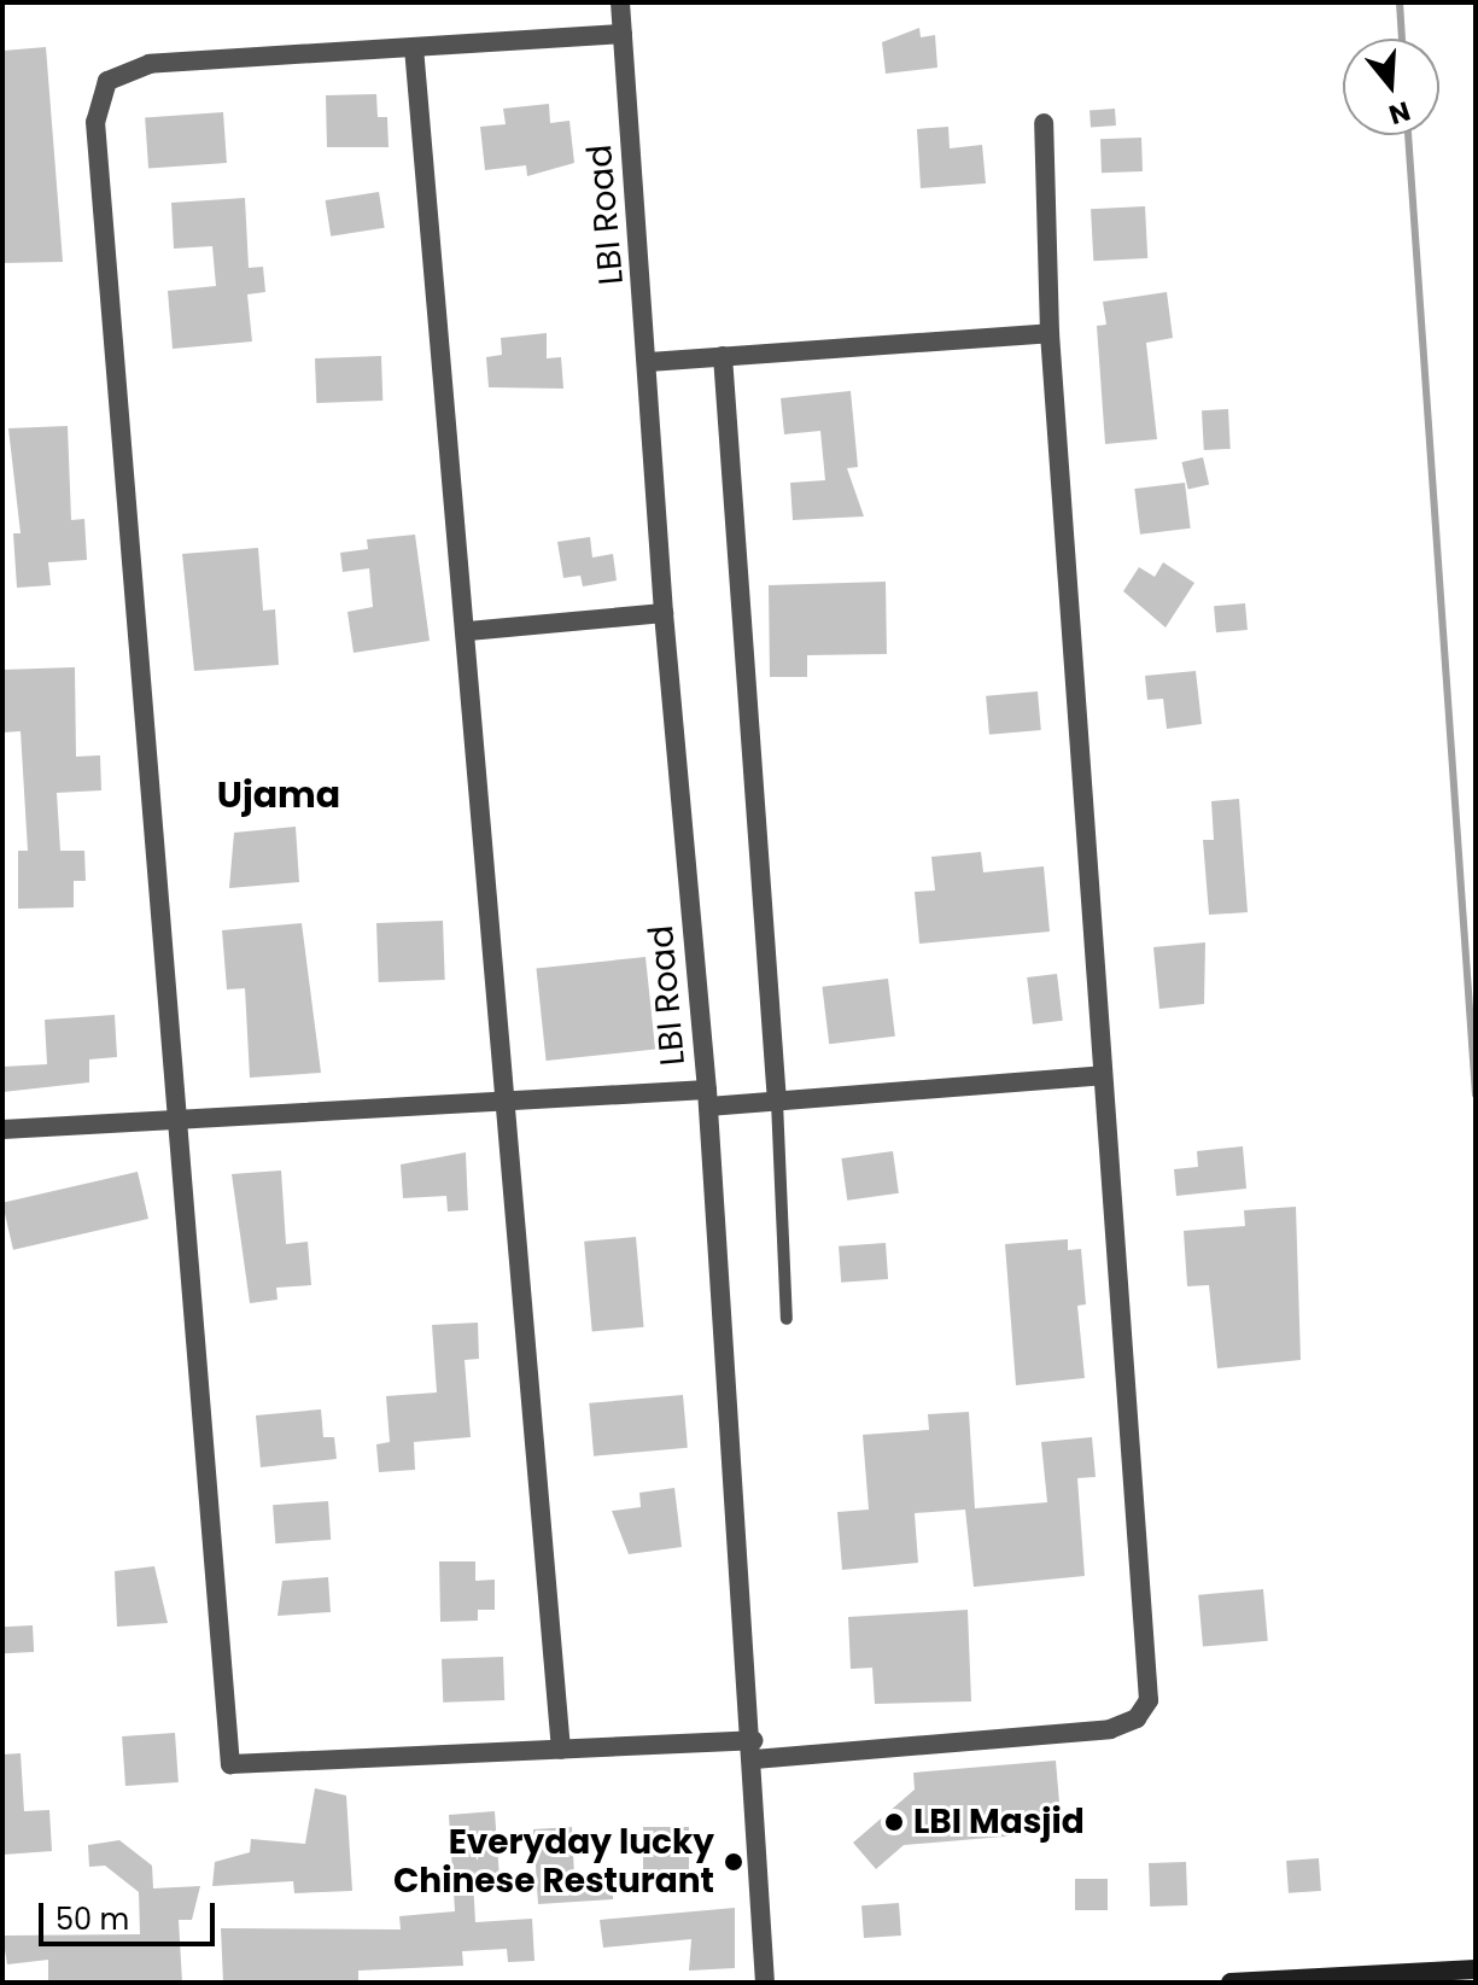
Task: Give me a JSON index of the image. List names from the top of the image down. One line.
{"streets":{"street":["LBI Road"]},"districts":["Ujama"],"places":["LBI Masjid","Everyday lucky Chinese Resturant"],"scale_bar":"50 m","north":"bottom"}
